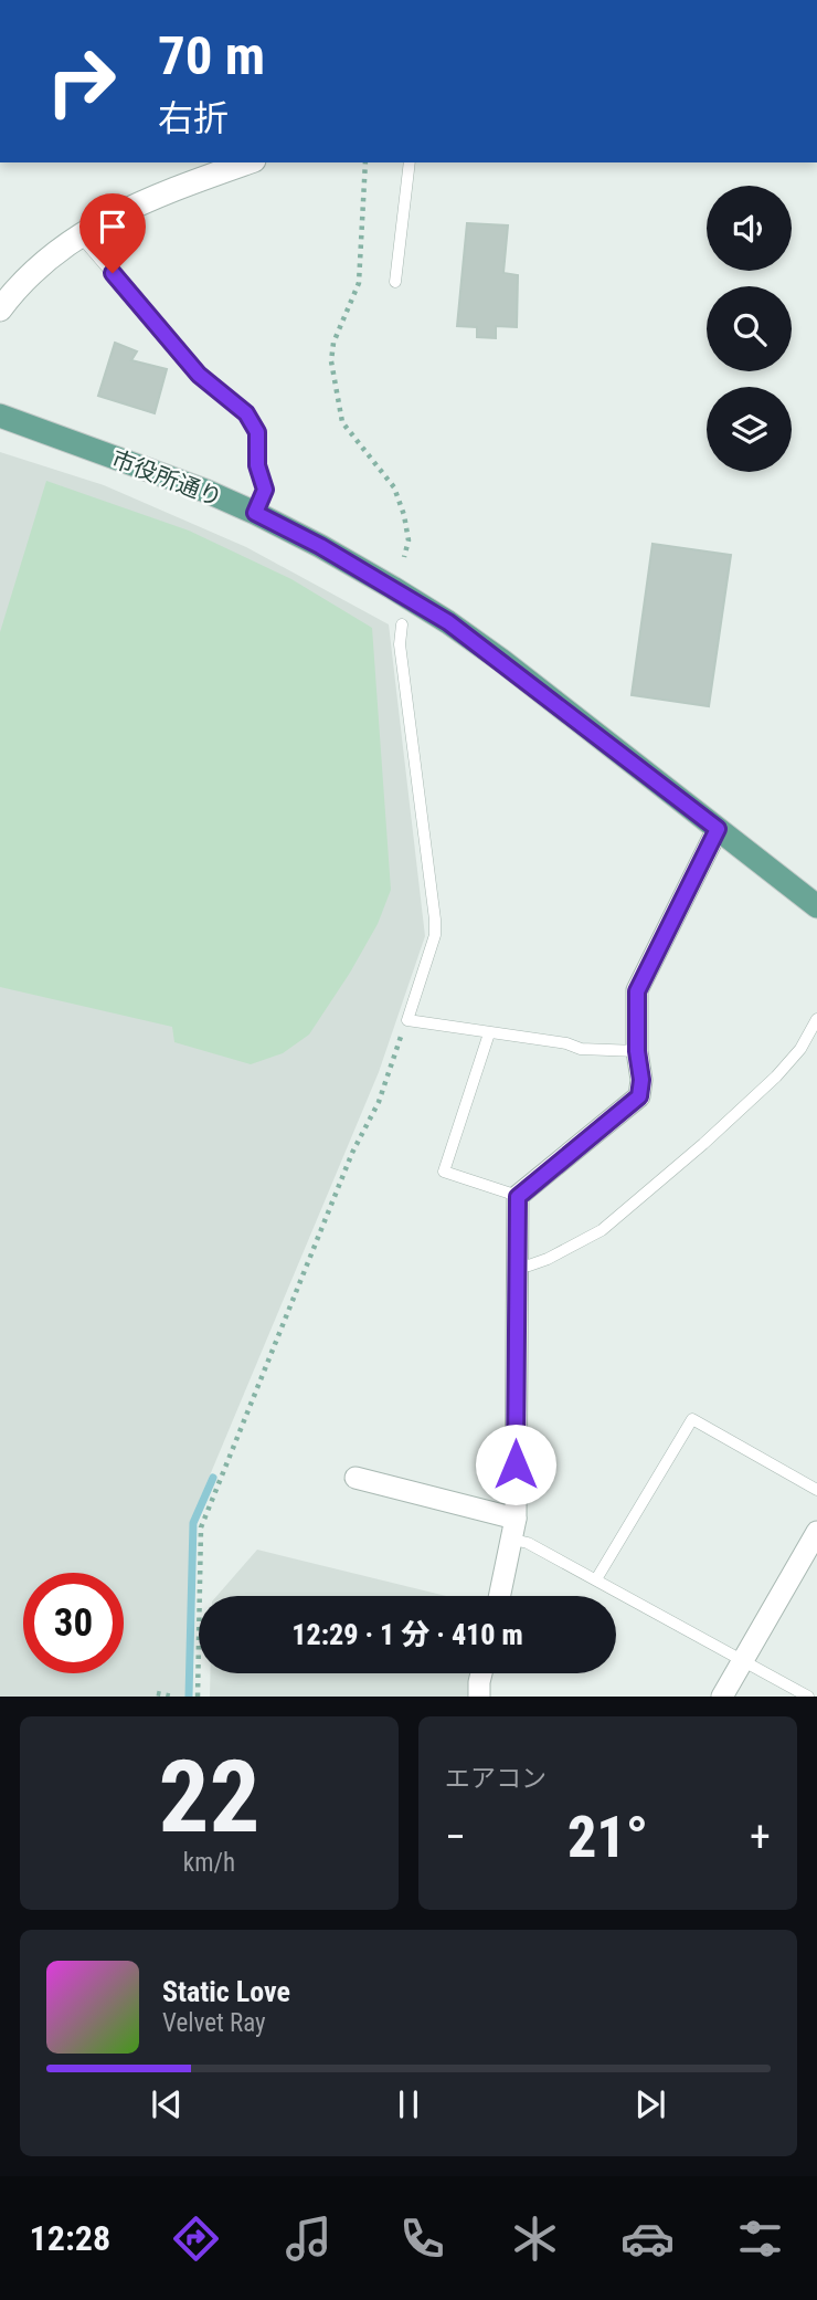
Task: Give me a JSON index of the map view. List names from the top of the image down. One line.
{"streets":{"main road":["市役所通り"]},"page":{"turn":["70 m","右折"],"limit":"30","trip":"12:29 · 1 分 · 410 m","tile":[["22","km/h"],"エアコン"],"heat":["−","21°","+"],"song":["Static Love","Velvet Ray"],"tabs":"12:28"}}
